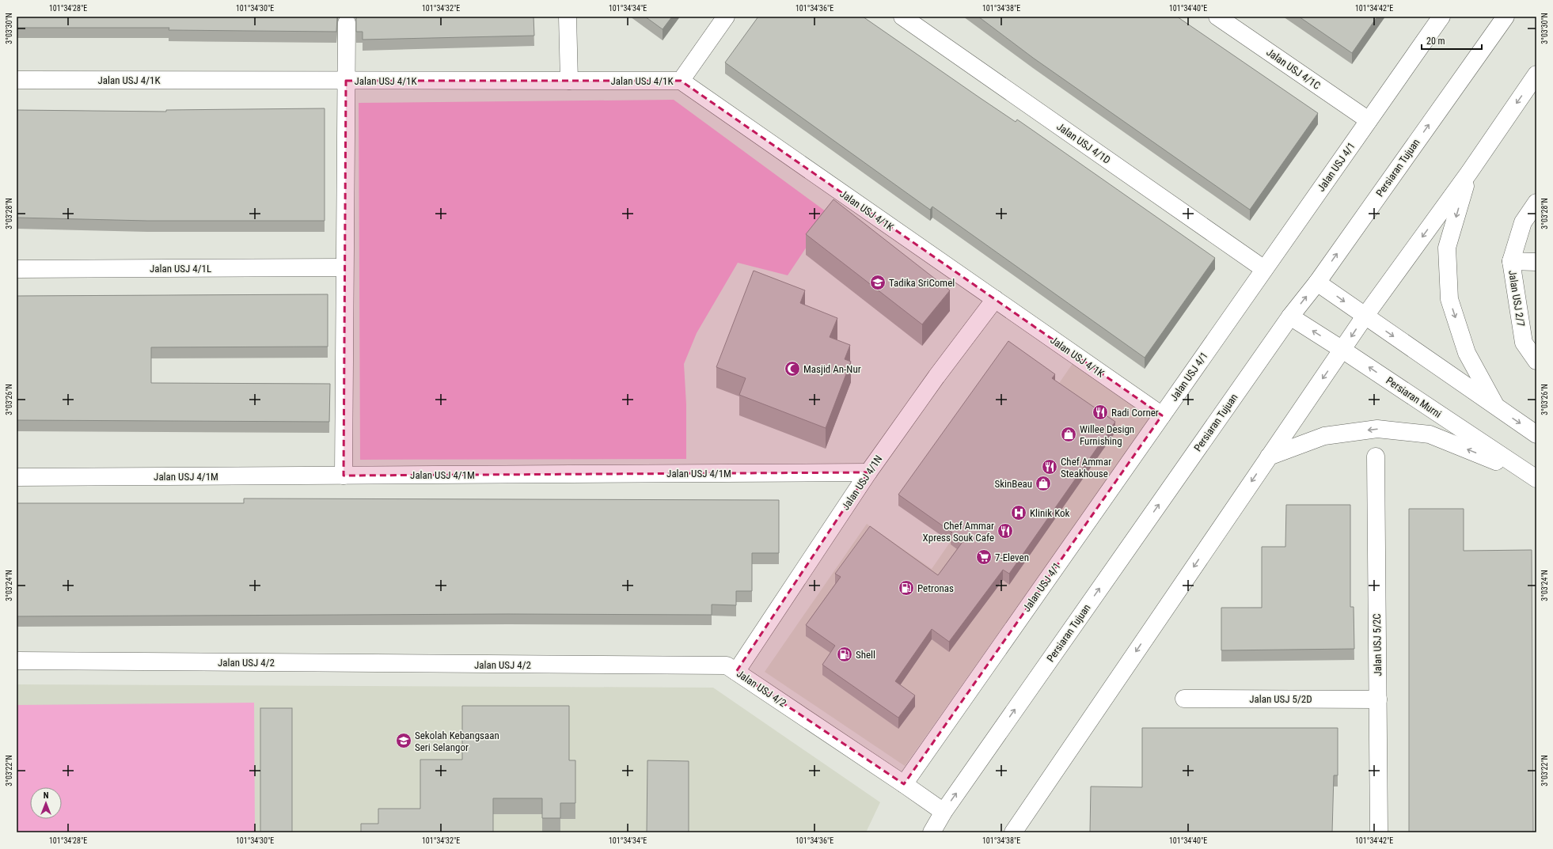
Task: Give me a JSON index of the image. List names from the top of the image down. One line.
{"streets":{"street":["Jalan USJ 4/1C","Jalan USJ 4/1K","Jalan USJ 4/1D","Jalan USJ 4/1","Persiaran Tujuan","Jalan USJ 4/1L","Jalan USJ 2/7","Persiaran Murni","Jalan USJ 4/1M","Jalan USJ 4/1N","Jalan USJ 5/2C","Jalan USJ 4/2","Jalan USJ 5/2D"]},"crossings":[["Jalan USJ 4/1C","Jalan USJ 4/1"],["Jalan USJ 4/1K","Jalan USJ 4/1"],["Jalan USJ 4/1K","Jalan USJ 4/1N"],["Jalan USJ 4/1D","Jalan USJ 4/1"],["Jalan USJ 4/1","Jalan USJ 4/2"],["Persiaran Tujuan","Persiaran Murni"],["Persiaran Tujuan","Jalan USJ 4/2"],["Jalan USJ 4/1M","Jalan USJ 4/1N"],["Jalan USJ 4/1N","Jalan USJ 4/2"],["Jalan USJ 5/2C","Jalan USJ 5/2D"]],"places":{"school or university":["Tadika SriComel","Sekolah Kebangsaan Seri Selangor"],"mosque":["Masjid An-Nur"],"restaurant":["Radi Corner","Chef Ammar Steakhouse","Chef Ammar Xpress Souk Cafe"],"shop":["Willee Design Furnishing","SkinBeau"],"hospital":["Klinik Kok"],"supermarket":["7-Eleven"],"fuel station":["Petronas","Shell"]},"scale_bar":"20 m","north":"top","coordinates":["101°34'28\"E","101°34'30\"E","101°34'32\"E","101°34'34\"E","101°34'36\"E","101°34'38\"E","101°34'40\"E","101°34'42\"E","3°03'30\"N","3°03'28\"N","3°03'26\"N","3°03'24\"N","3°03'22\"N"]}
